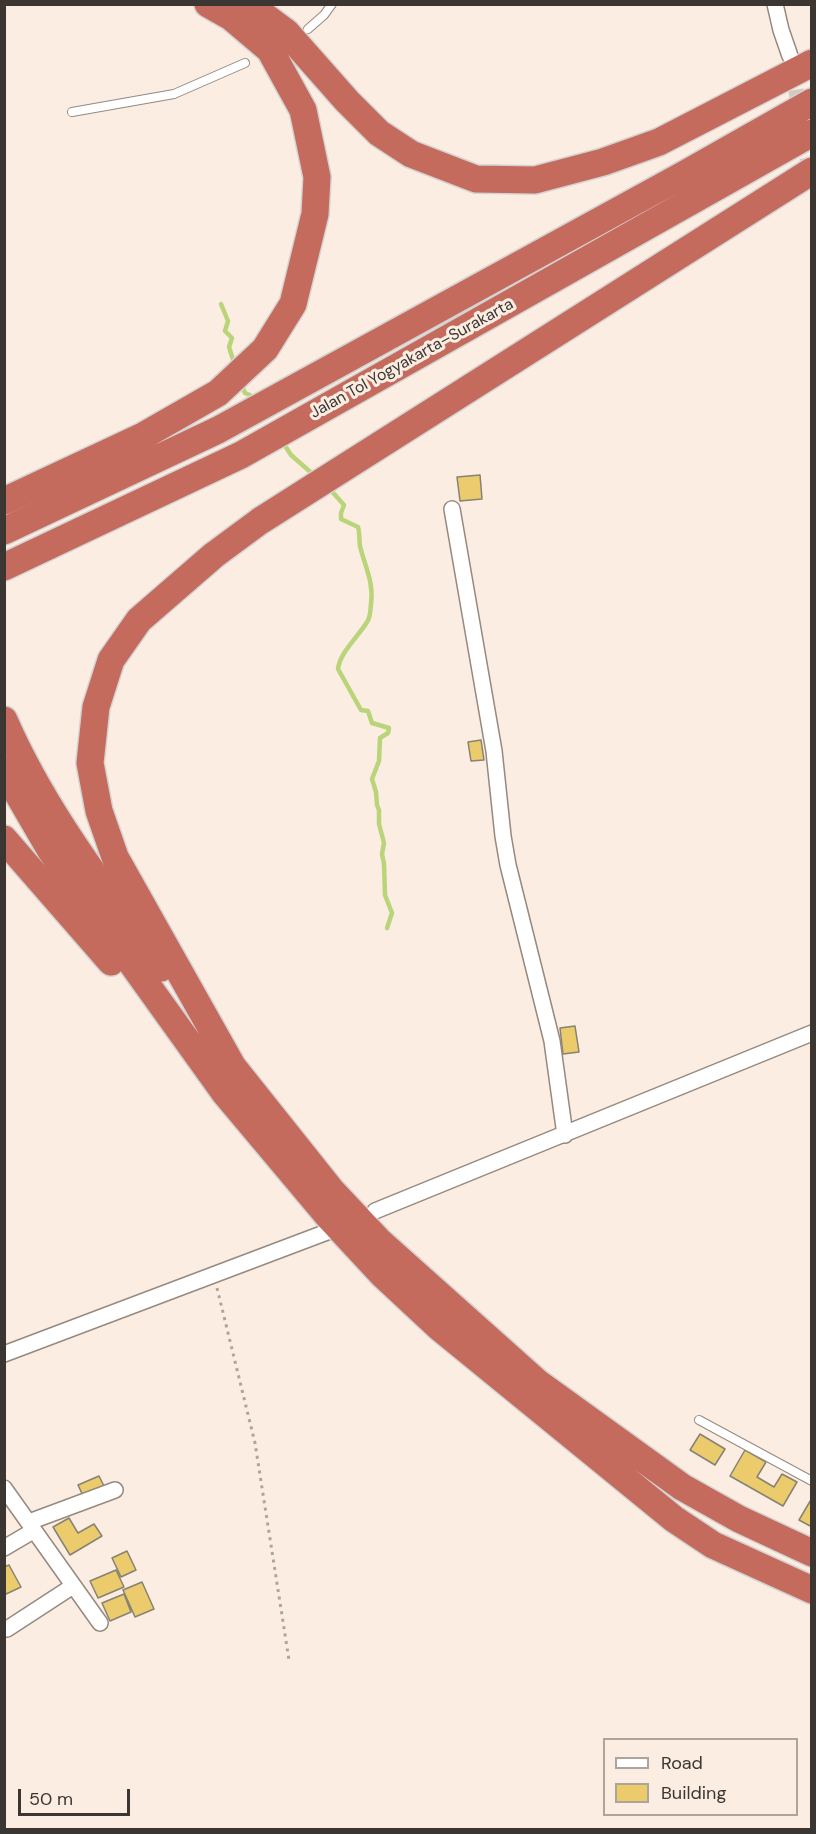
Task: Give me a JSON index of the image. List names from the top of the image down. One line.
{"streets":{"highway":["Jalan Tol Yogyakarta–Surakarta"]},"legend":["Road","Building"],"scale_bar":"50 m"}
